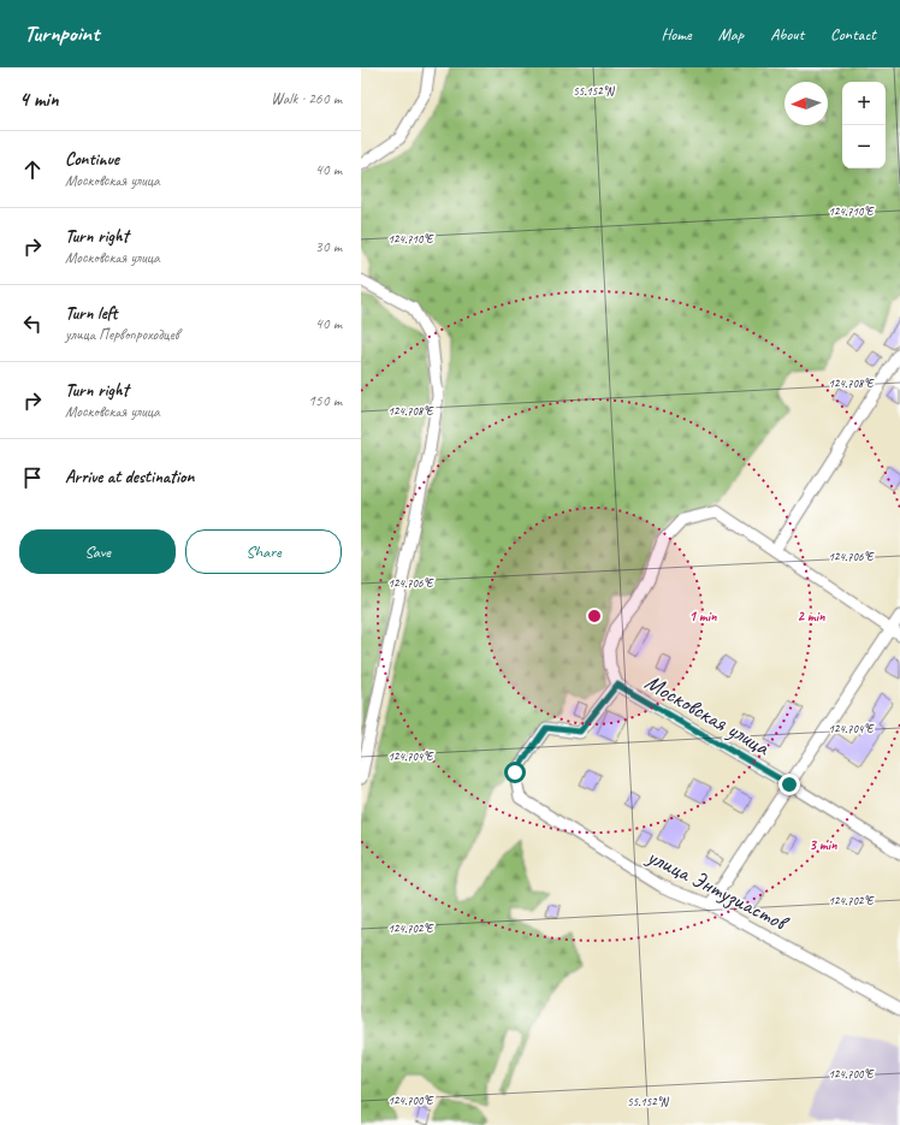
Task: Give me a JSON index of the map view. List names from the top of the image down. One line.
{"streets":{"street":["Московская улица","улица Энтузиастов"]},"crossings":[["Московская улица","улица Энтузиастов"]],"north":"left","page":{"header":"Turnpoint","nav":["Home","Map","About","Contact"],"heading":["4 min","Walk · 260 m"],"map_buttons":["+","−"],"list":[["Continue","Московская улица","40 m"],["Turn right","Московская улица","30 m"],["Turn left","улица Первопроходцев","40 m"],["Turn right","Московская улица","150 m"],"Arrive at destination"],"buttons":["Save","Share"]},"coordinates":["55.152°N","124.710°E","124.708°E","124.706°E","124.704°E","124.702°E","124.700°E"],"rings":["1 min","2 min","3 min"]}
